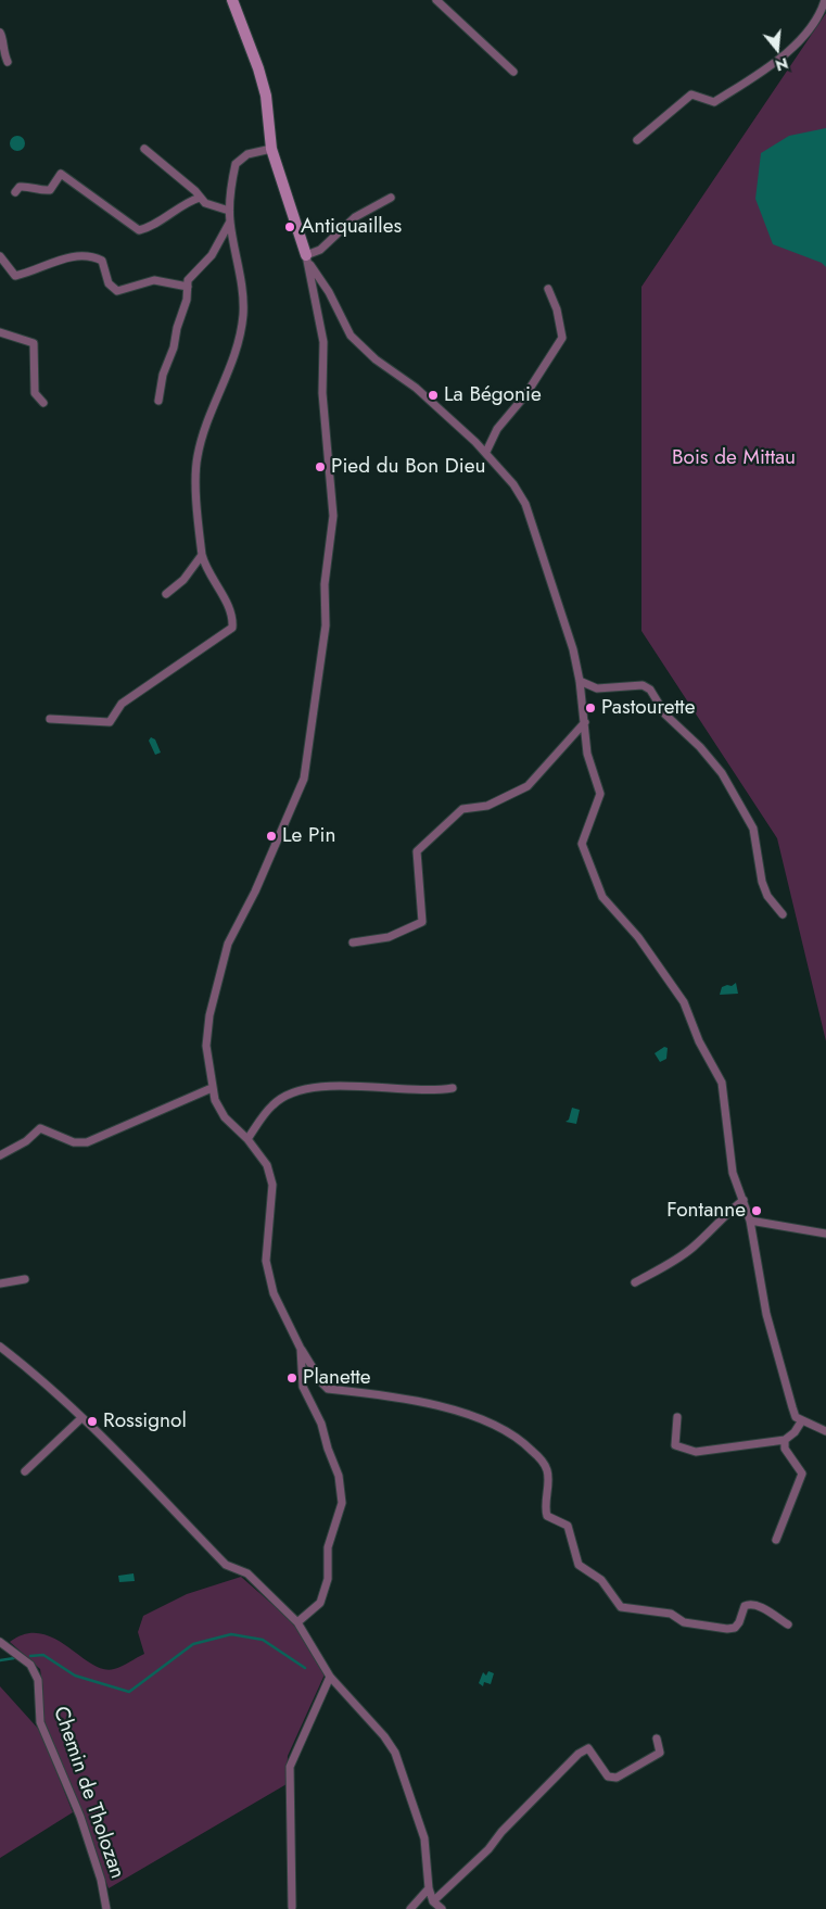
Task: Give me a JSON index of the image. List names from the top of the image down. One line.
{"streets":{"street":["Chemin de Tholozan"]},"parks":["Bois de Mittau"],"places":["Antiquailles","La Bégonie","Pied du Bon Dieu","Pastourette","Le Pin","Fontanne","Planette","Rossignol"],"north":"bottom"}
